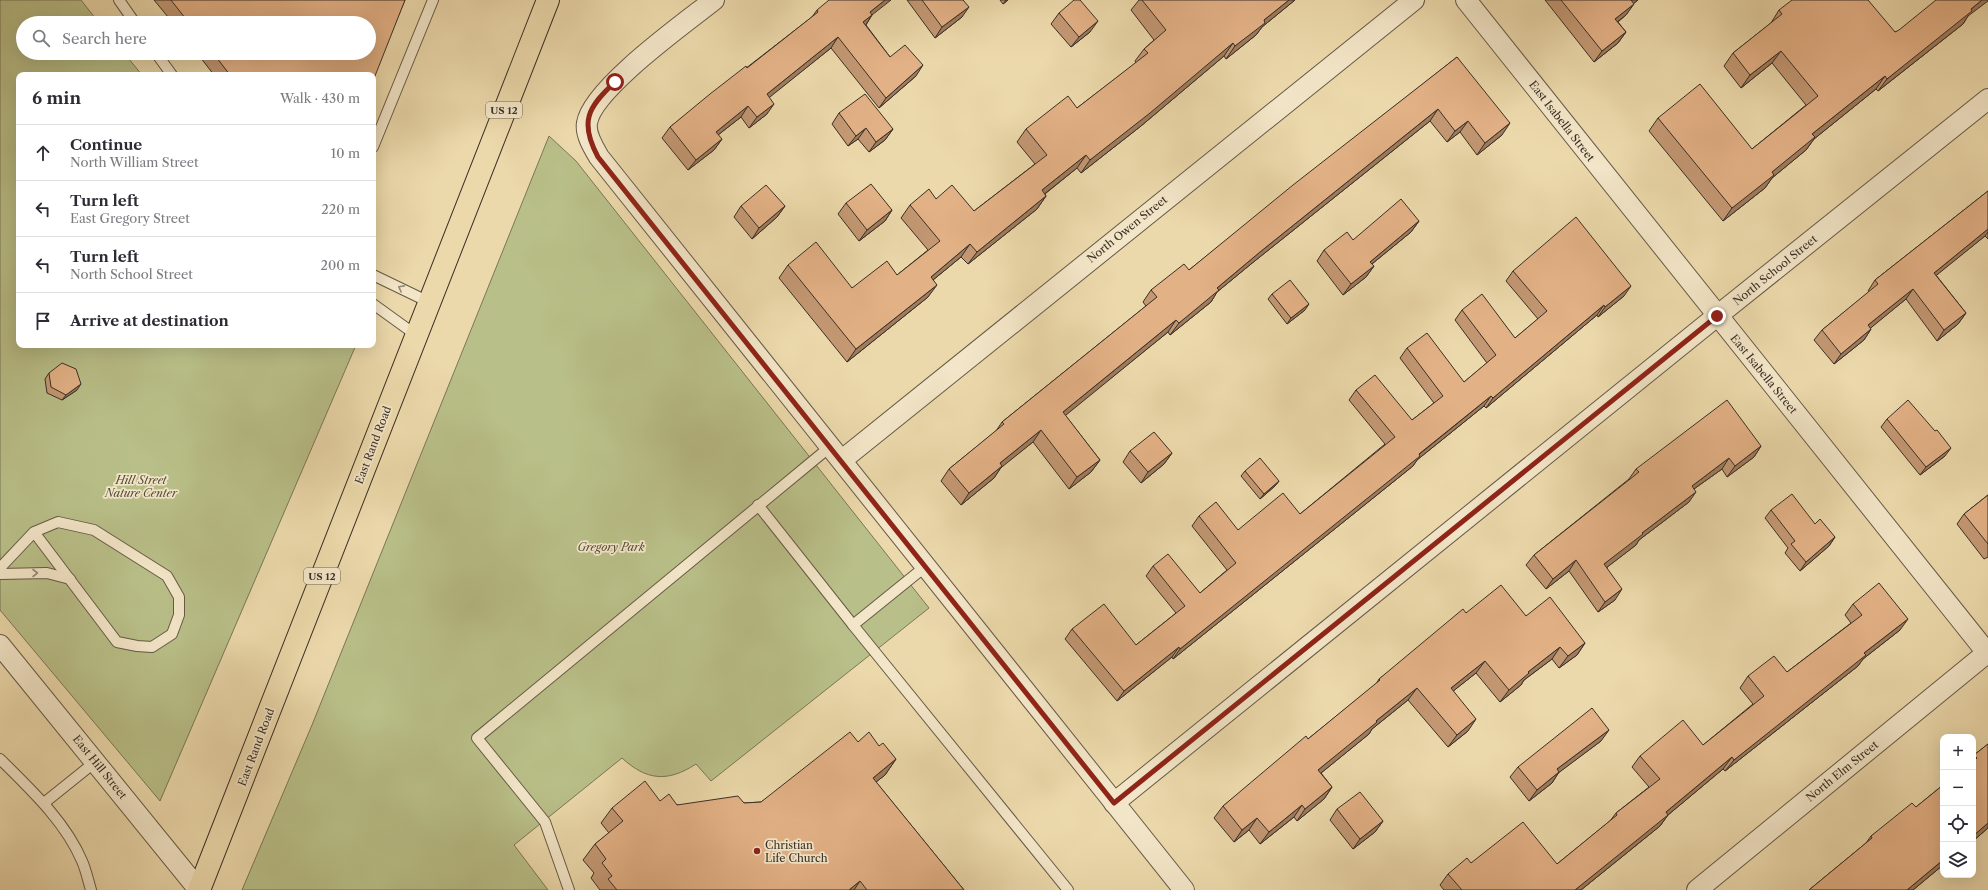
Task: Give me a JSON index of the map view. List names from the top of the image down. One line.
{"streets":{"main road":["US 12","East Rand Road"],"street":["East Isabella Street","North Owen Street","North School Street","East Hill Street","North Elm Street"]},"crossings":[["East Isabella Street","North School Street"],["East Isabella Street","North Elm Street"],["East Rand Road","East Hill Street"]],"parks":["Hill Street Nature Center","Gregory Park"],"places":["Christian Life Church"],"page":{"search":"Search here","heading":["6 min","Walk · 430 m"],"list":[["Continue","North William Street","10 m"],["Turn left","East Gregory Street","220 m"],["Turn left","North School Street","200 m"],"Arrive at destination"],"map_buttons":["+","−"]}}
